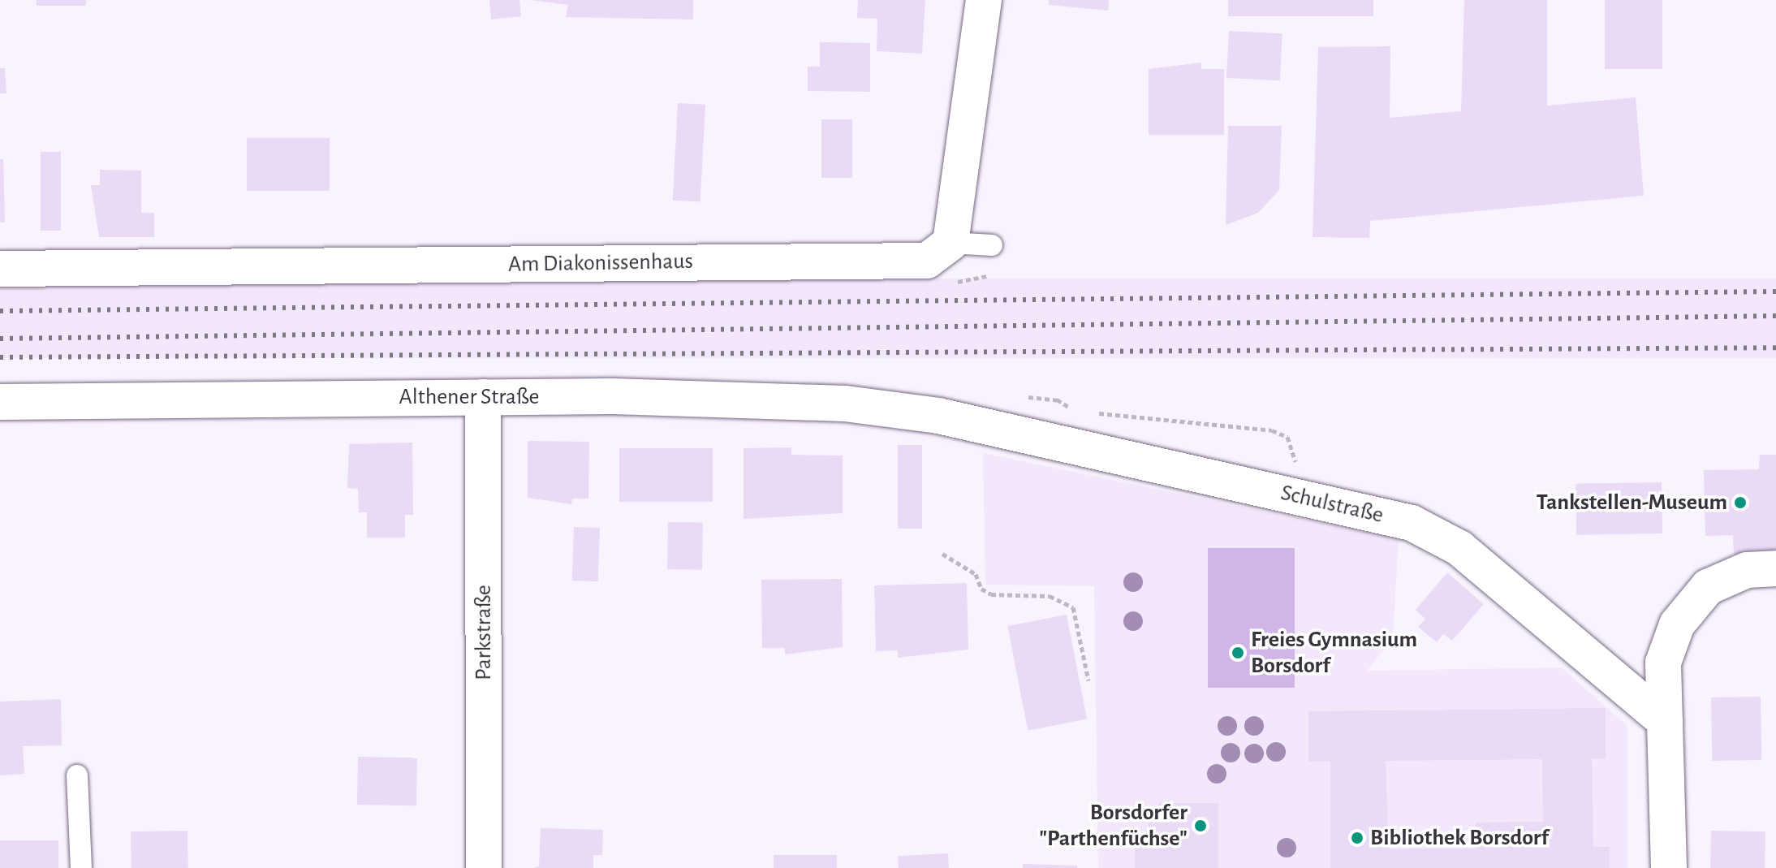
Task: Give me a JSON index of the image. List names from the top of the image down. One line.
{"streets":{"street":["Am Diakonissenhaus","Althener Straße","Schulstraße","Parkstraße"]},"crossings":[["Althener Straße","Schulstraße"],["Althener Straße","Parkstraße"]],"places":["Tankstellen-Museum","Freies Gymnasium Borsdorf","Borsdorfer \"Parthenfüchse\"","Bibliothek Borsdorf"]}
